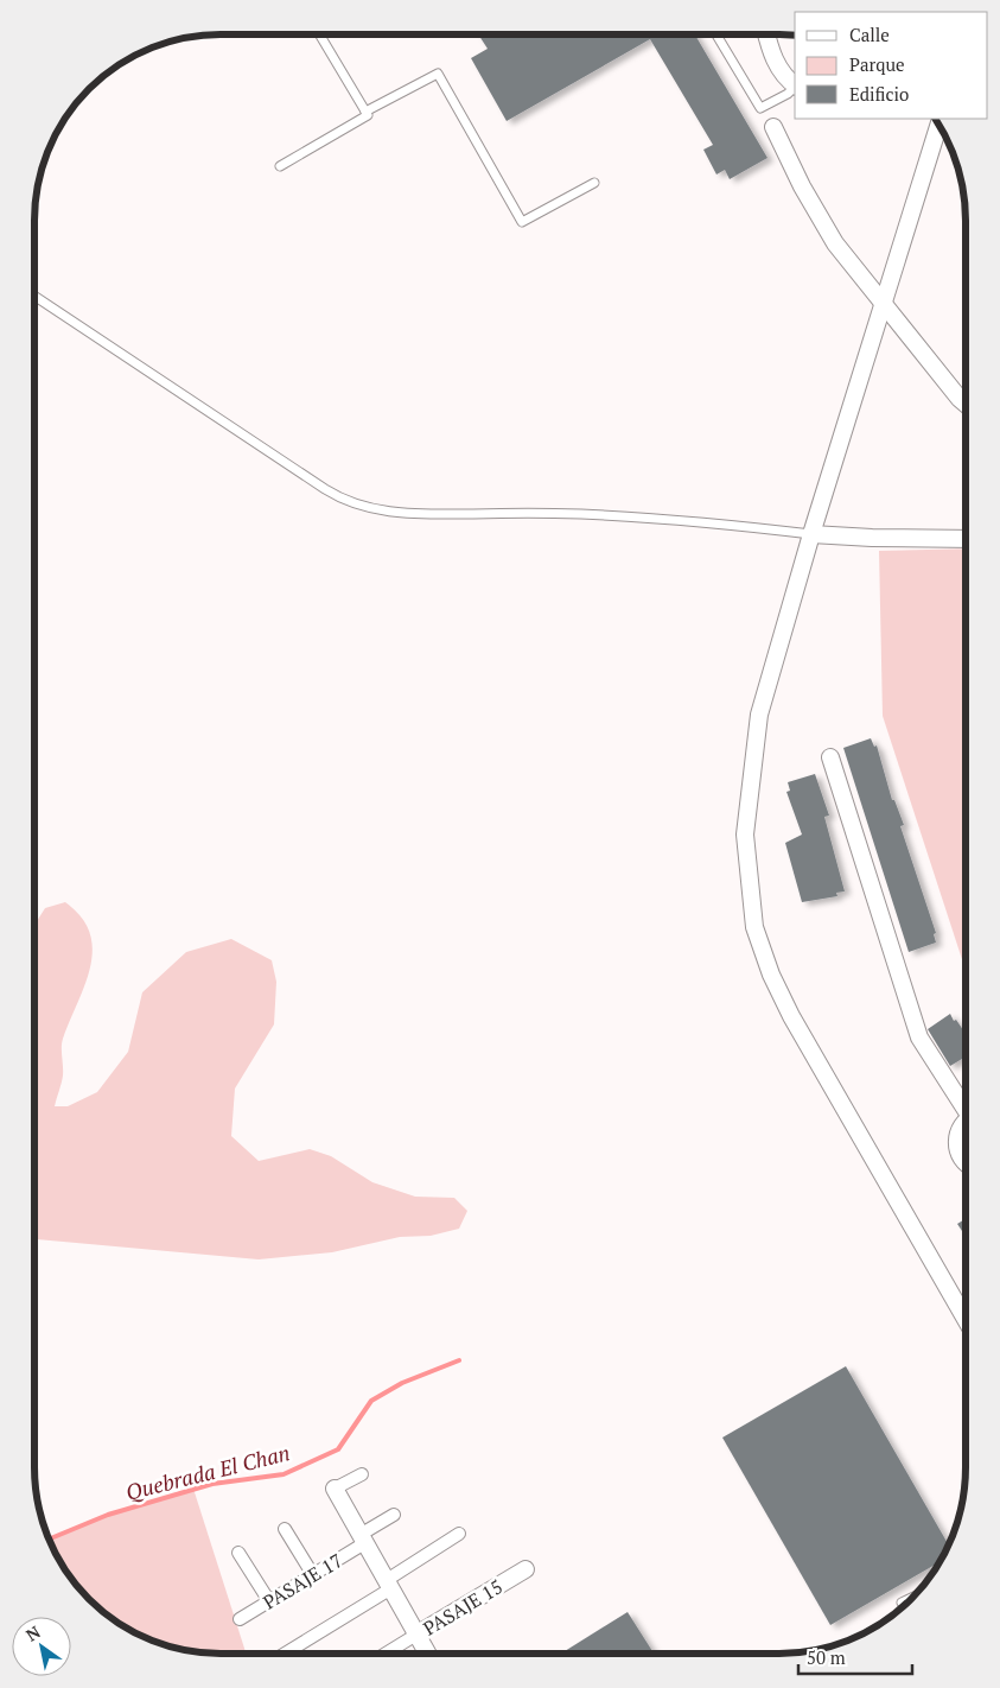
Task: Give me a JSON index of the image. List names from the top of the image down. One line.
{"streets":{"street":["PASAJE 17","PASAJE 15"]},"water":["Quebrada El Chan"],"legend":["Calle","Parque","Edificio"],"scale_bar":"50 m","north":"top left"}
